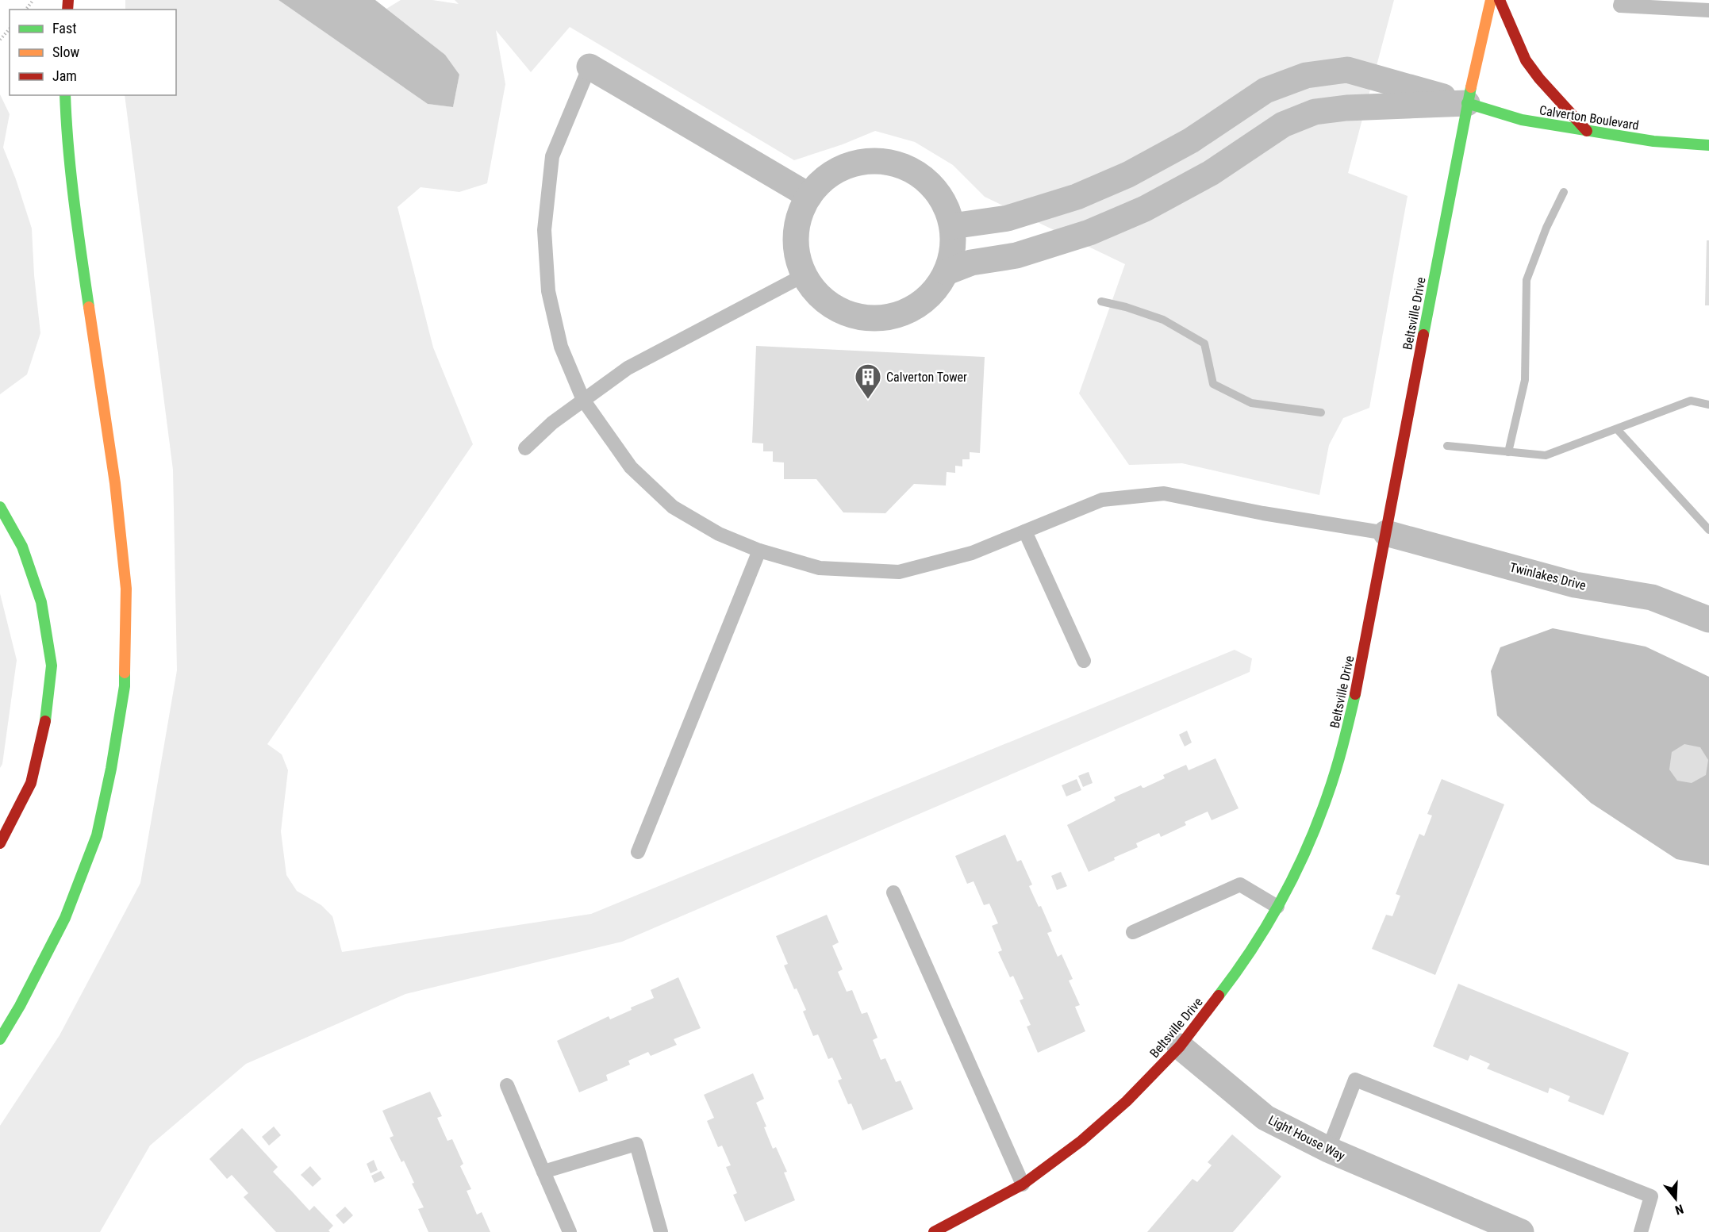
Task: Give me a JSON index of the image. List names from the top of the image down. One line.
{"streets":{"main road":["Calverton Boulevard","Beltsville Drive"],"street":["Twinlakes Drive","Light House Way"]},"crossings":[["Calverton Boulevard","Beltsville Drive"],["Beltsville Drive","Twinlakes Drive"],["Beltsville Drive","Light House Way"]],"places":{"building":["Calverton Tower"]},"legend":["Fast","Slow","Jam"],"north":"bottom"}
